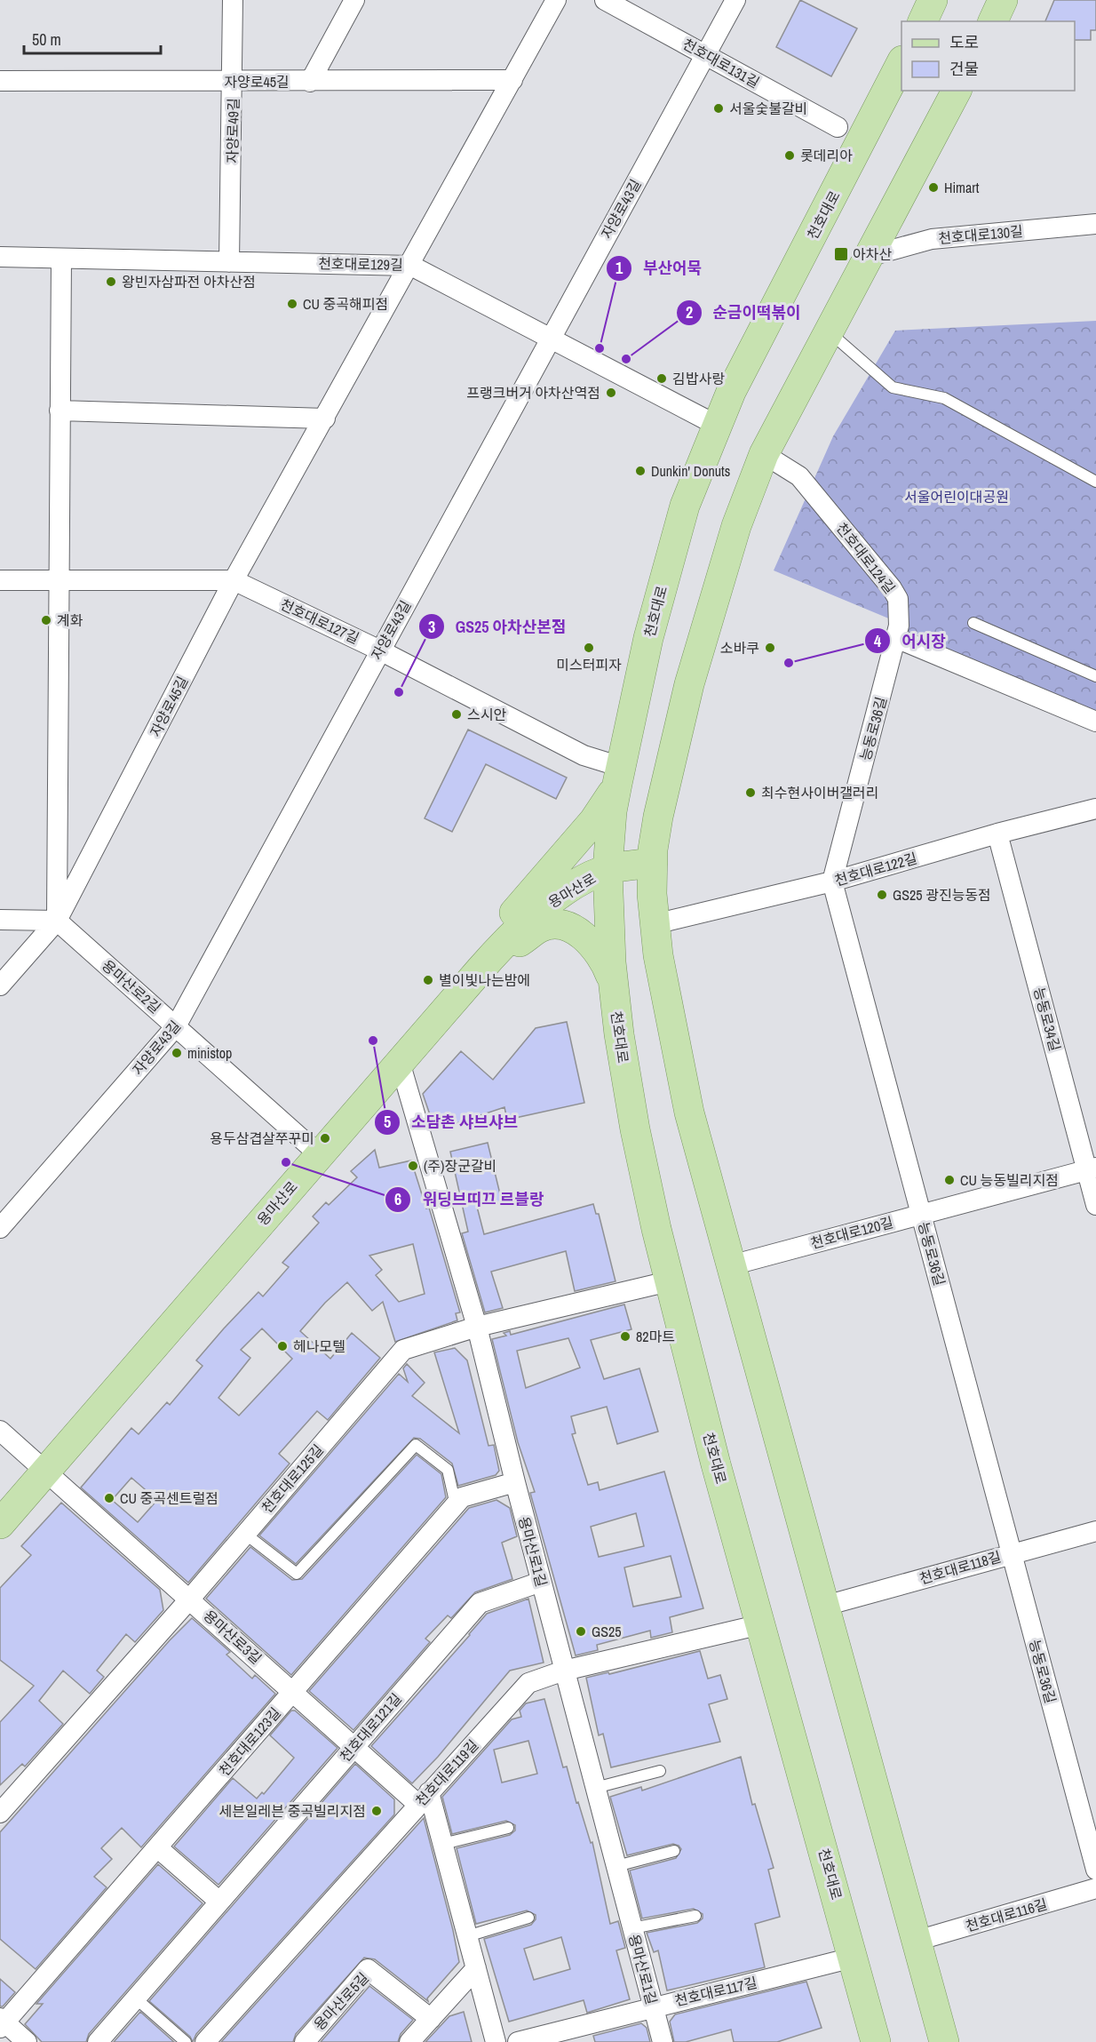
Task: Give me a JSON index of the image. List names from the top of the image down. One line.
{"streets":{"main road":["천호대로","용마산로"],"street":["천호대로131길","자양로45길","자양로49길","자양로43길","천호대로130길","천호대로129길","천호대로124길","천호대로127길","능동로36길","천호대로122길","용마산로2길","능동로34길","천호대로120길","천호대로125길","용마산로1길","천호대로118길","용마산로3길","천호대로121길","천호대로123길","천호대로119길","천호대로116길","천호대로117길","용마산로5길"]},"crossings":[["천호대로131길","자양로43길"],["자양로45길","자양로49길"],["자양로45길","천호대로129길"],["자양로45길","천호대로127길"],["자양로45길","용마산로2길"],["자양로49길","천호대로129길"],["자양로43길","천호대로129길"],["자양로43길","천호대로127길"],["자양로43길","용마산로2길"],["천호대로","천호대로129길"],["천호대로","천호대로127길"],["천호대로","용마산로"],["천호대로","천호대로125길"],["천호대로","천호대로119길"],["천호대로","천호대로117길"],["천호대로124길","능동로36길"],["능동로36길","천호대로122길"],["능동로36길","천호대로120길"],["능동로36길","천호대로118길"],["천호대로122길","능동로34길"],["용마산로","용마산로2길"],["용마산로","용마산로1길"],["용마산로","용마산로3길"],["능동로34길","천호대로120길"],["천호대로125길","용마산로1길"],["천호대로125길","용마산로3길"],["용마산로1길","천호대로121길"],["용마산로1길","천호대로123길"],["용마산로1길","천호대로119길"],["용마산로1길","천호대로117길"],["용마산로3길","천호대로121길"],["용마산로3길","천호대로123길"],["용마산로3길","천호대로119길"]],"parks":["서울어린이대공원"],"places":{"other":["서울숯불갈비","롯데리아","Himart","왕빈자삼파전 아차산점","CU 중곡해피점","부산어묵","순금이떡볶이","김밥사랑","프랭크버거 아차산역점","Dunkin' Donuts","계화","미스터피자","소바쿠","어시장","GS25 아차산본점","스시안","최수현사이버갤러리","GS25 광진능동점","별이빛나는밤에","소담촌 샤브샤브","ministop","용두삼겹살쭈꾸미","워딩브띠끄 르블랑","(주)장군갈비","CU 능동빌리지점","82마트","헤나모텔","CU 중곡센트럴점","GS25","세븐일레븐 중곡빌리지점"],"transit":["아차산"]},"legend":["도로","건물"],"scale_bar":"50 m"}
